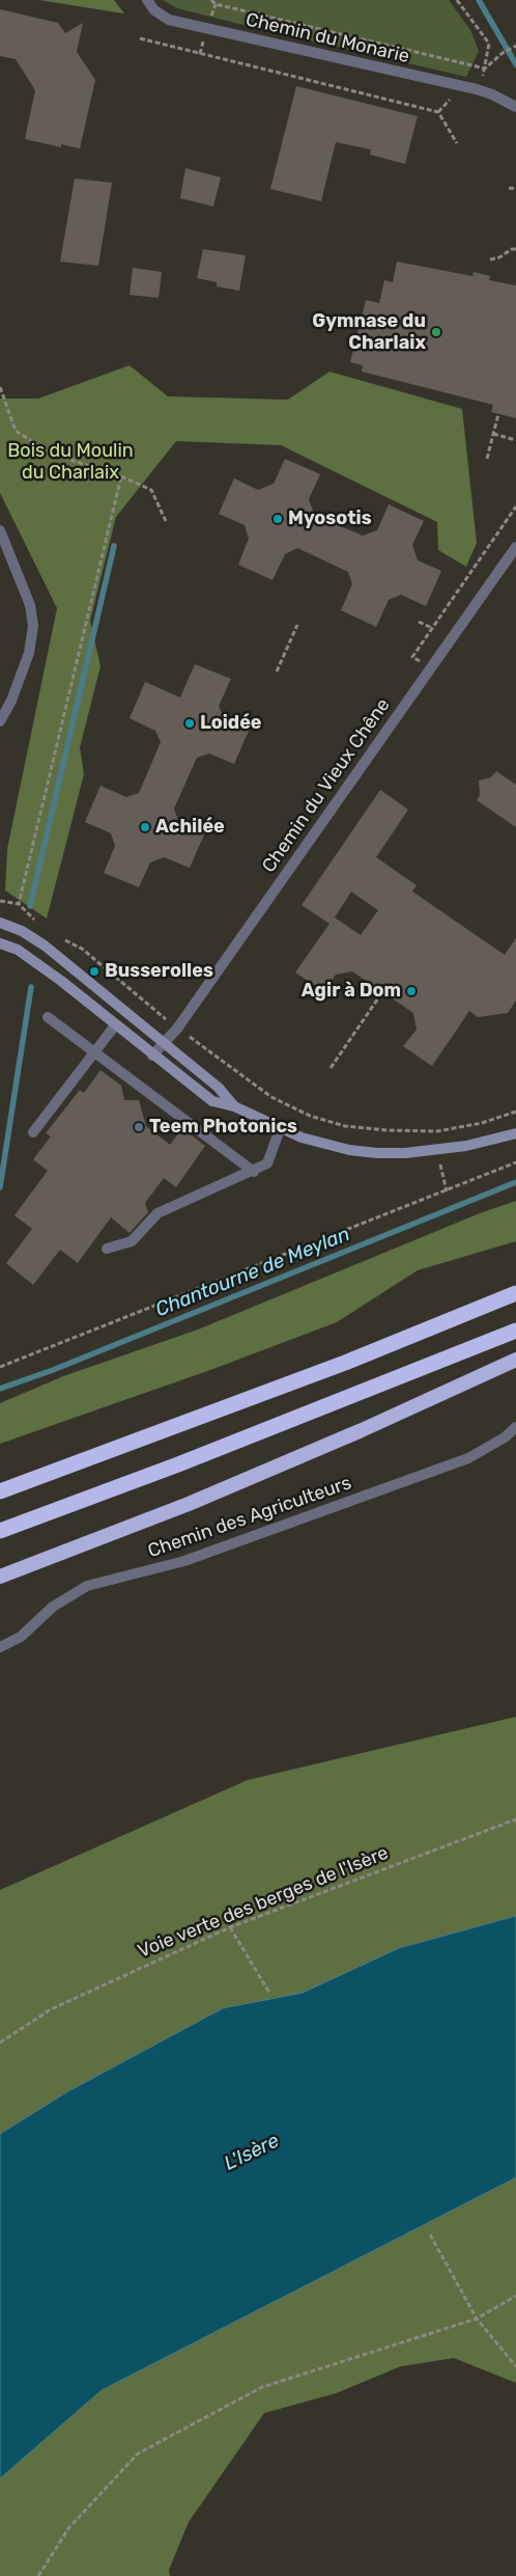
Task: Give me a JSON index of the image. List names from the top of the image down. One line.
{"streets":{"street":["Chemin du Monarie","Chemin du Vieux Chêne","Chemin des Agriculteurs"],"path":["Voie verte des berges de l'Isère"]},"water":["Chantourne de Meylan","L'Isère"],"parks":["Bois du Moulin du Charlaix"],"places":["Gymnase du Charlaix","Myosotis","Loidée","Achilée","Busserolles","Agir à Dom","Teem Photonics"]}
